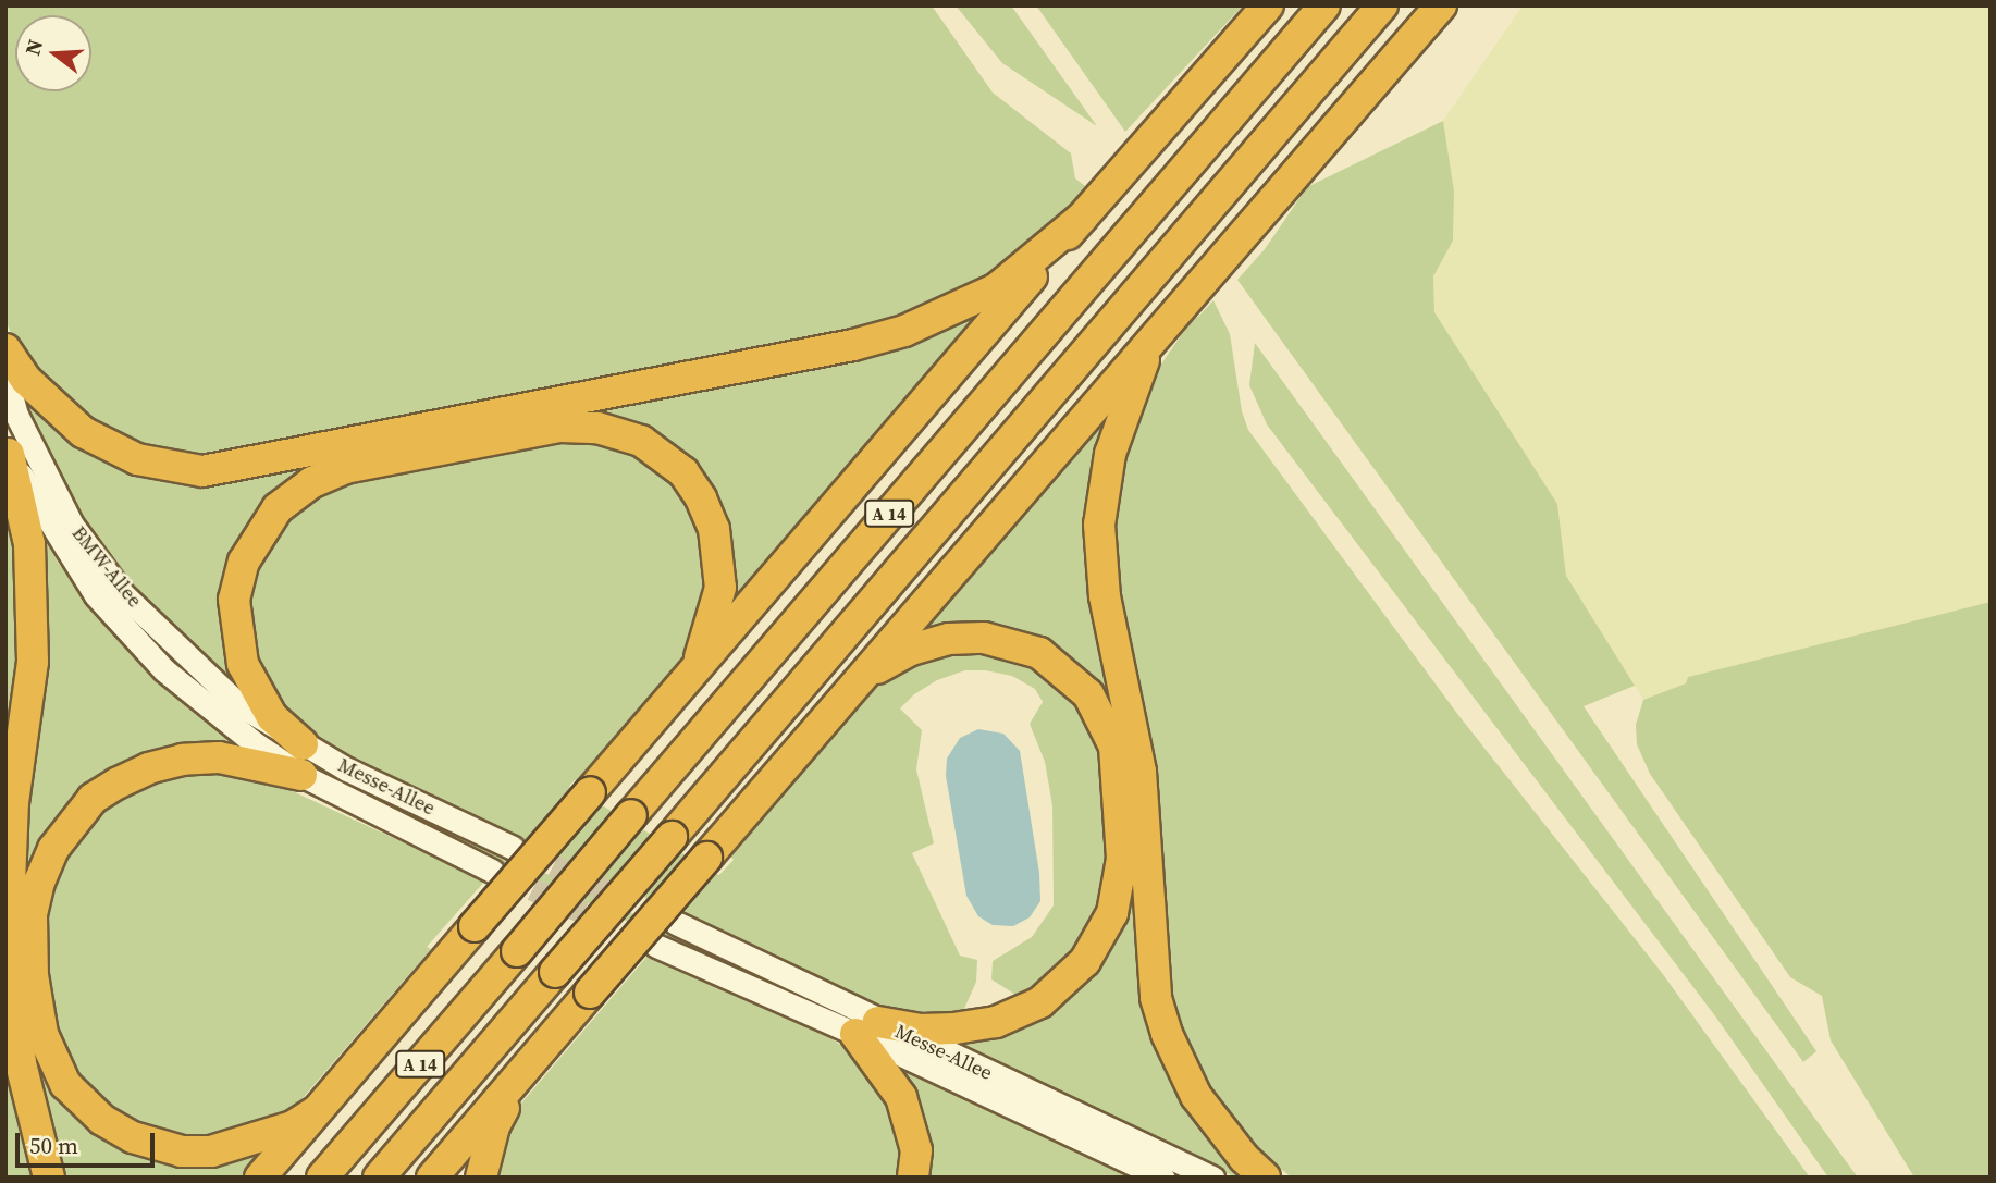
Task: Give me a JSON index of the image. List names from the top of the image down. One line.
{"streets":{"highway":["A 14"],"main road":["BMW-Allee","Messe-Allee"]},"crossings":[["BMW-Allee","Messe-Allee"]],"scale_bar":"50 m","north":"left"}
